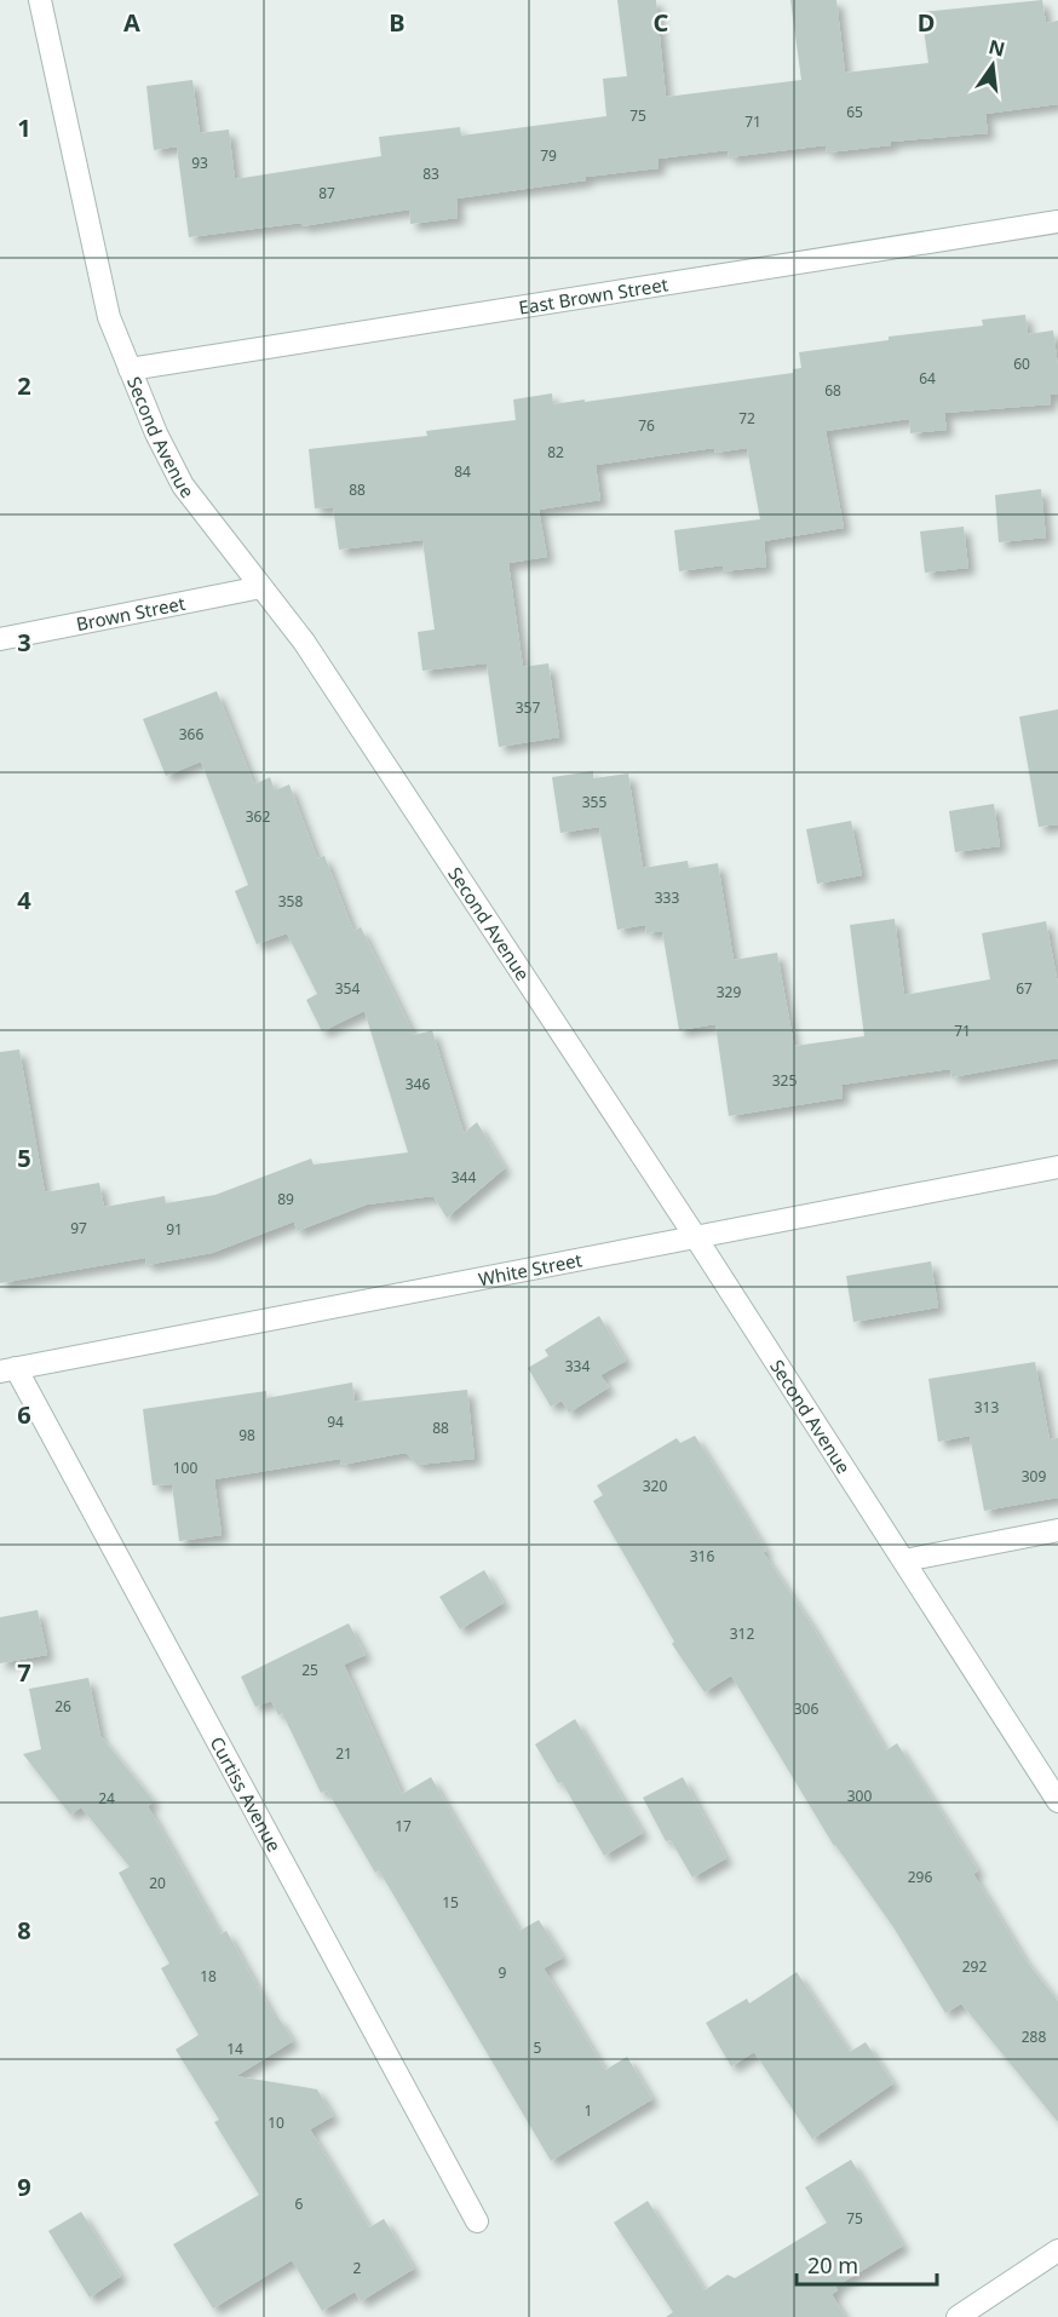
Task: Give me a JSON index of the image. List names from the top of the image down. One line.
{"streets":{"street":["East Brown Street","Second Avenue","Brown Street","White Street","Curtiss Avenue"]},"crossings":[["East Brown Street","Second Avenue"],["Second Avenue","Brown Street"],["Second Avenue","White Street"],["White Street","Curtiss Avenue"]],"house_numbers":["65","75","71","79","93","83","87","60","64","68","72","76","82","84","88","357","366","355","362","333","358","354","67","329","71","325","346","344","89","97","91","334","313","94","88","98","100","309","320","316","312","25","26","306","21","300","24","17","296","20","15","292","9","18","288","5","14","1","10","6","75","2"],"scale_bar":"20 m","north":"top","grid":{"columns":["A","B","C","D"],"rows":["1","2","3","4","5","6","7","8","9"]}}
